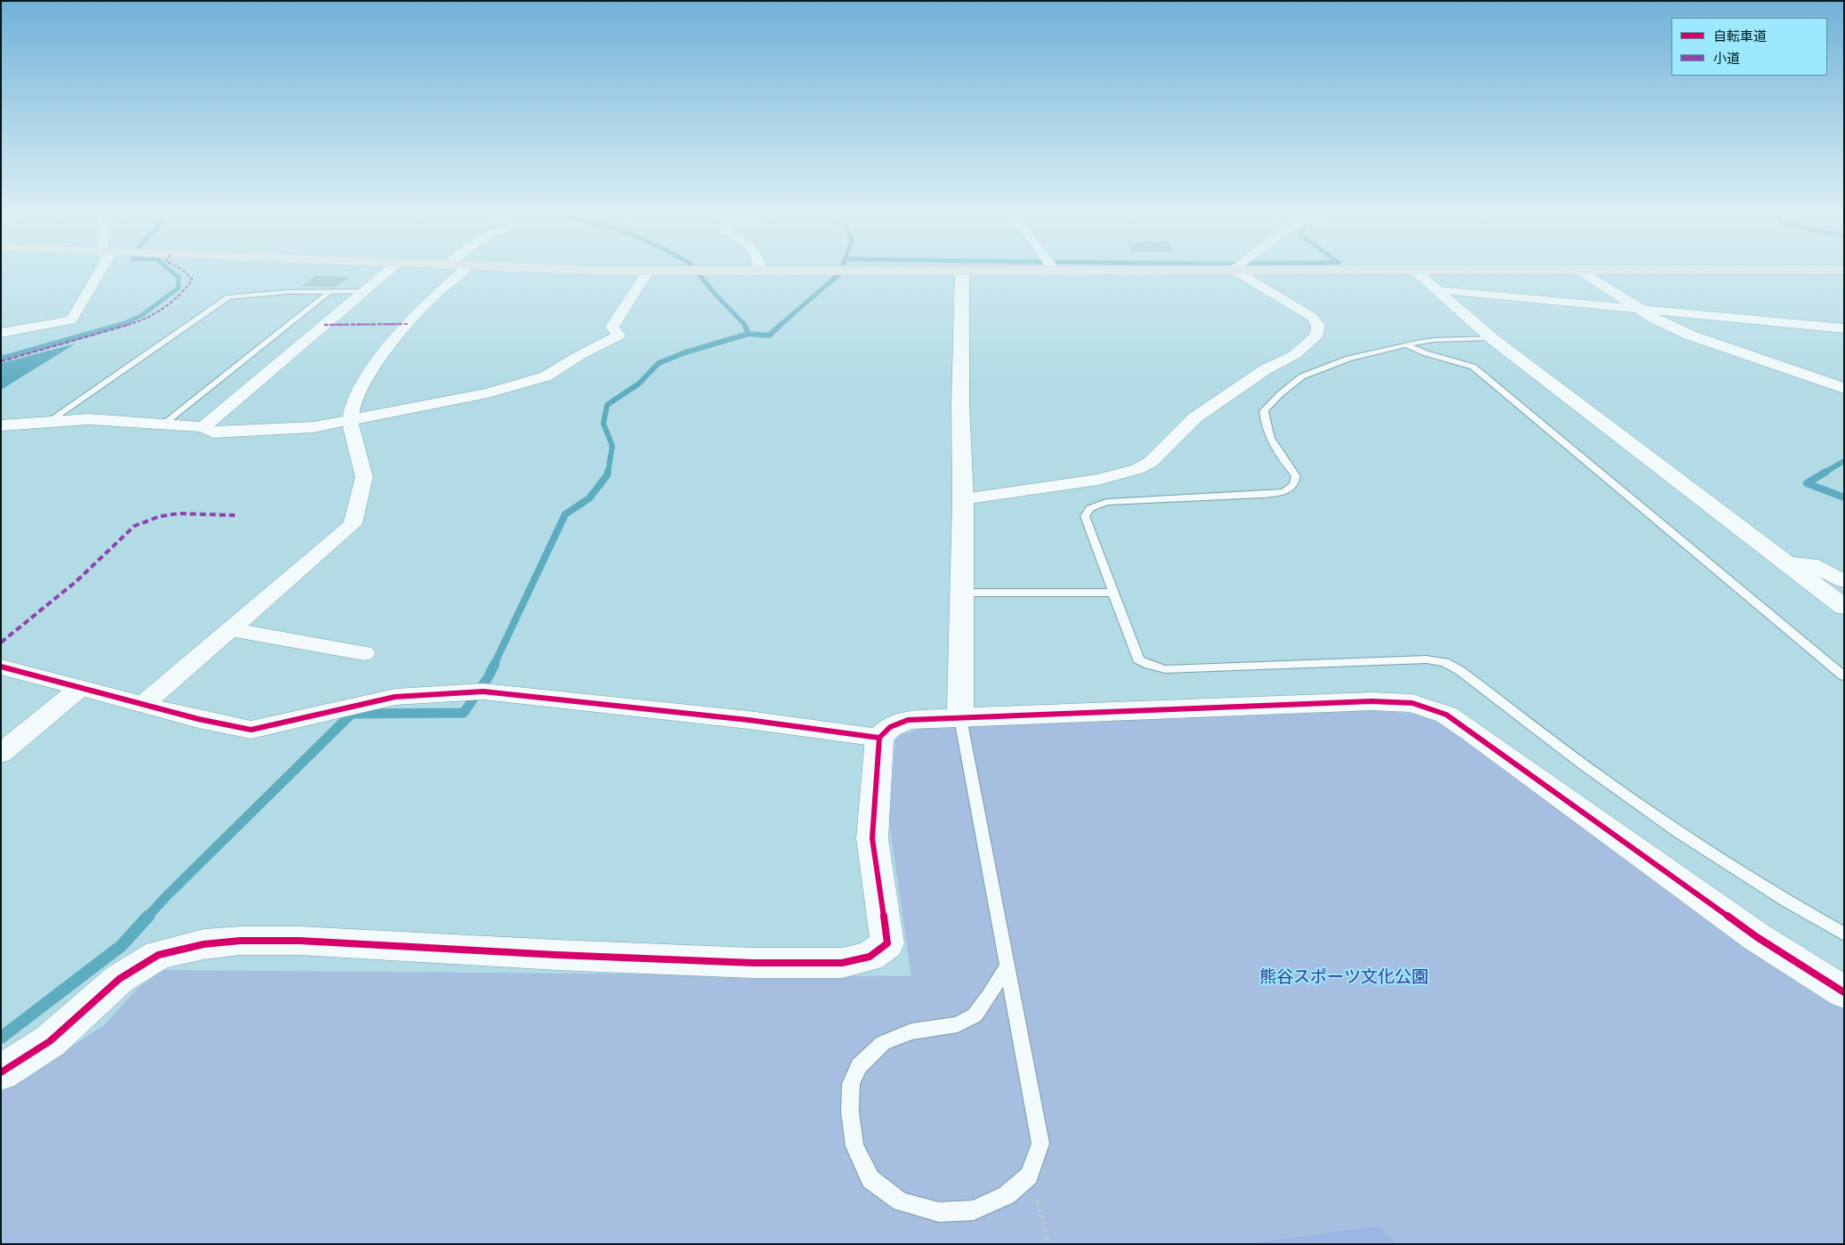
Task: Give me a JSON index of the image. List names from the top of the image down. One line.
{"parks":["熊谷スポーツ文化公園"],"legend":["自転車道","小道"]}
